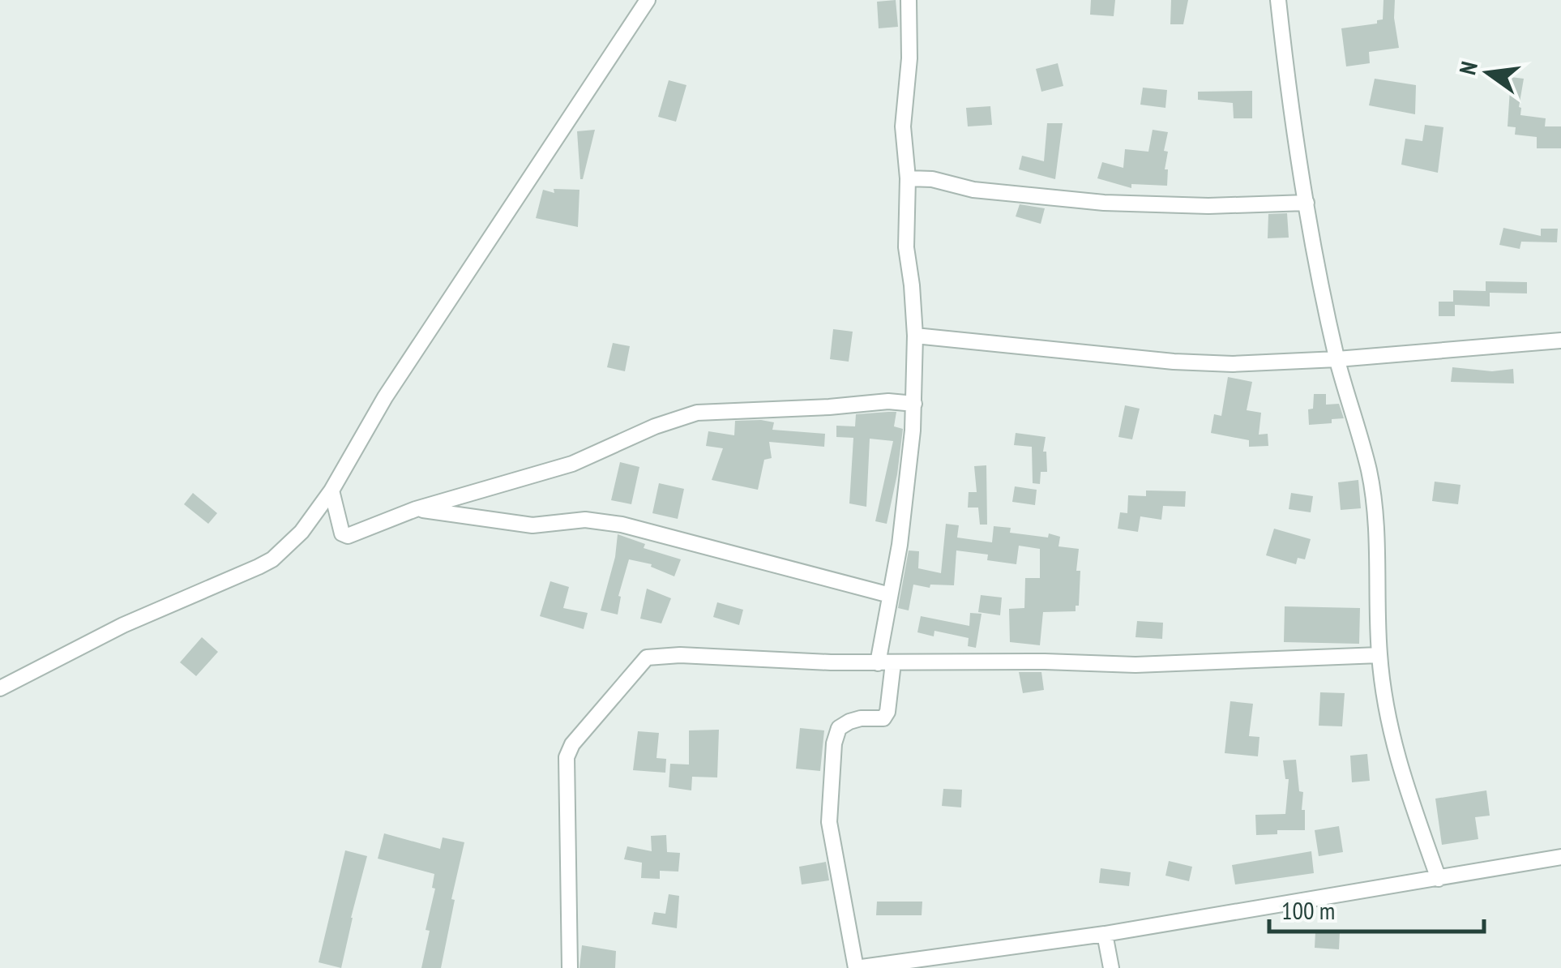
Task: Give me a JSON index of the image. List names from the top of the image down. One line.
{"scale_bar":"100 m","north":"left"}
